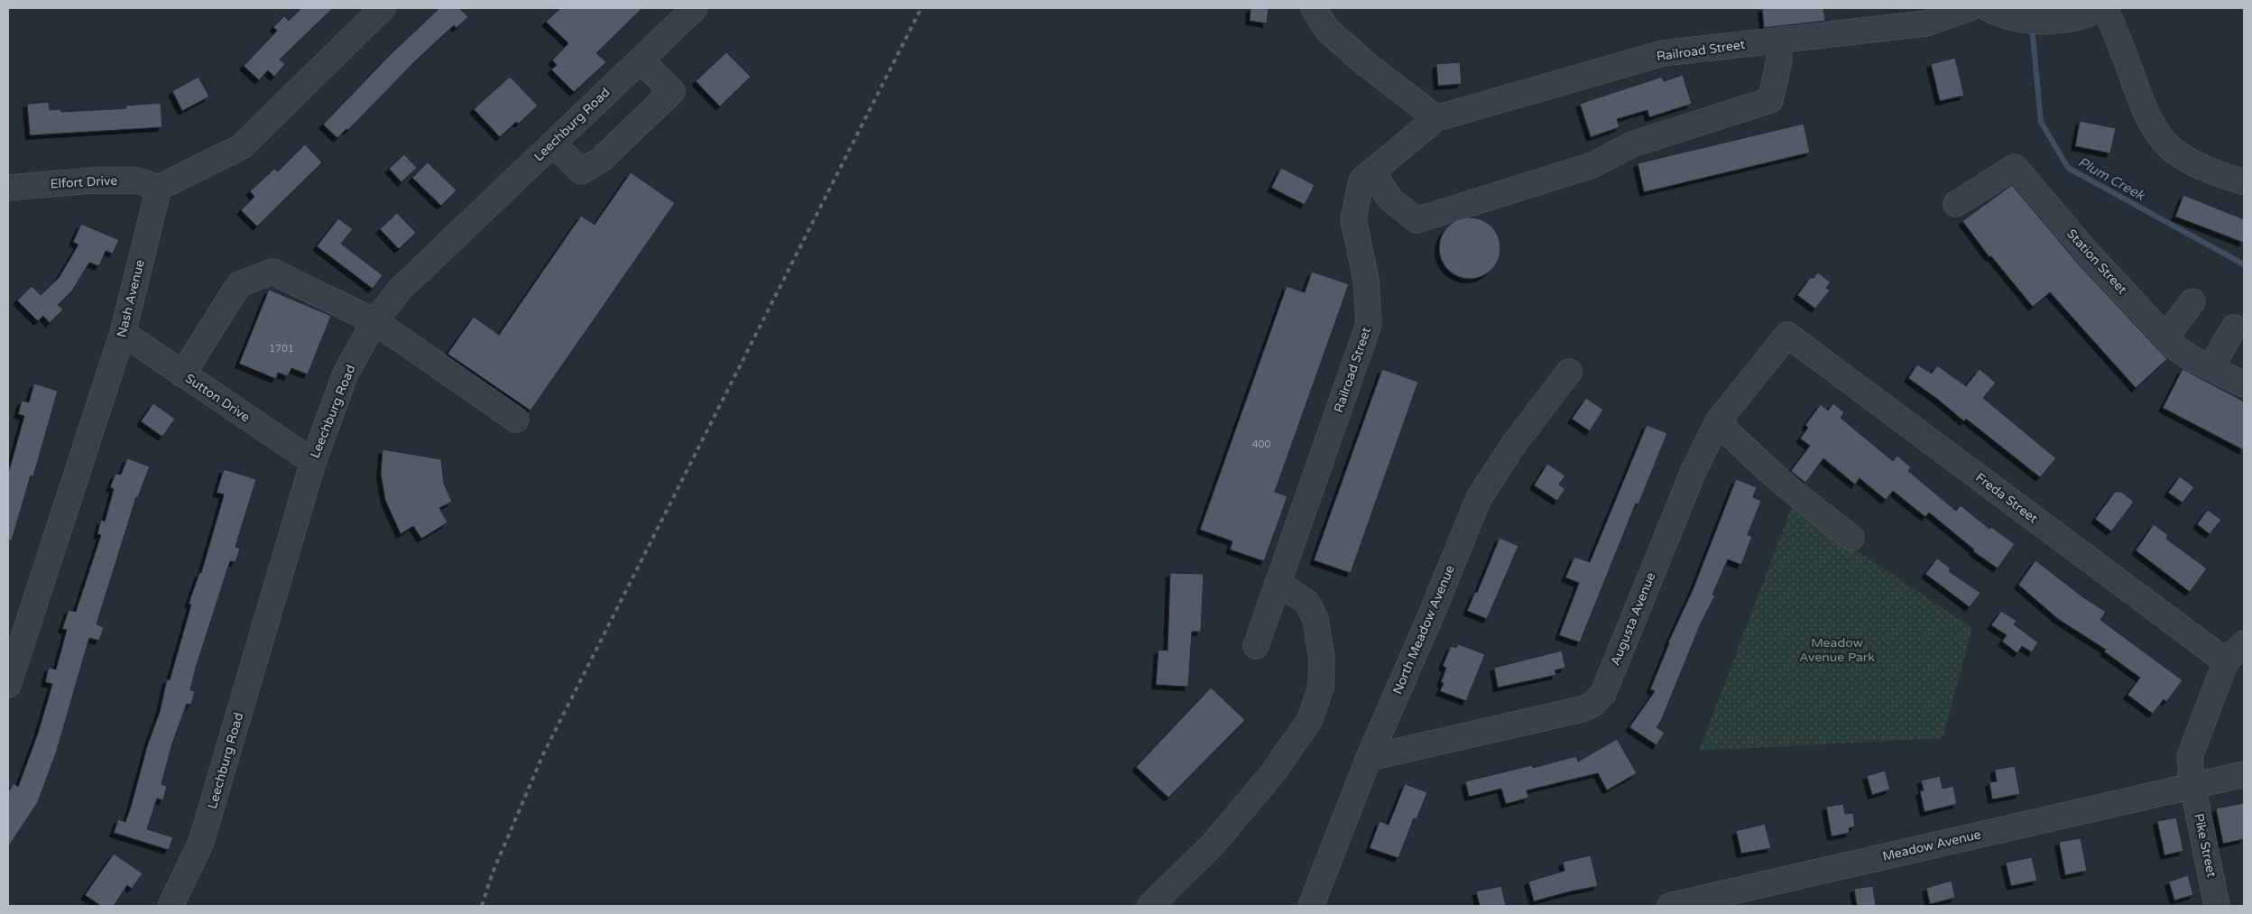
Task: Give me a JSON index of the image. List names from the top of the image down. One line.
{"streets":{"street":["Railroad Street","Leechburg Road","Elfort Drive","Station Street","Nash Avenue","Sutton Drive","Freda Street","Augusta Avenue","North Meadow Avenue","Meadow Avenue","Pike Street"]},"crossings":[["Leechburg Road","Sutton Drive"],["Elfort Drive","Nash Avenue"],["Nash Avenue","Sutton Drive"],["Freda Street","Augusta Avenue"],["Augusta Avenue","North Meadow Avenue"],["Meadow Avenue","Pike Street"]],"water":["Plum Creek"],"parks":["Meadow Avenue Park"],"house_numbers":["1701","400"]}
